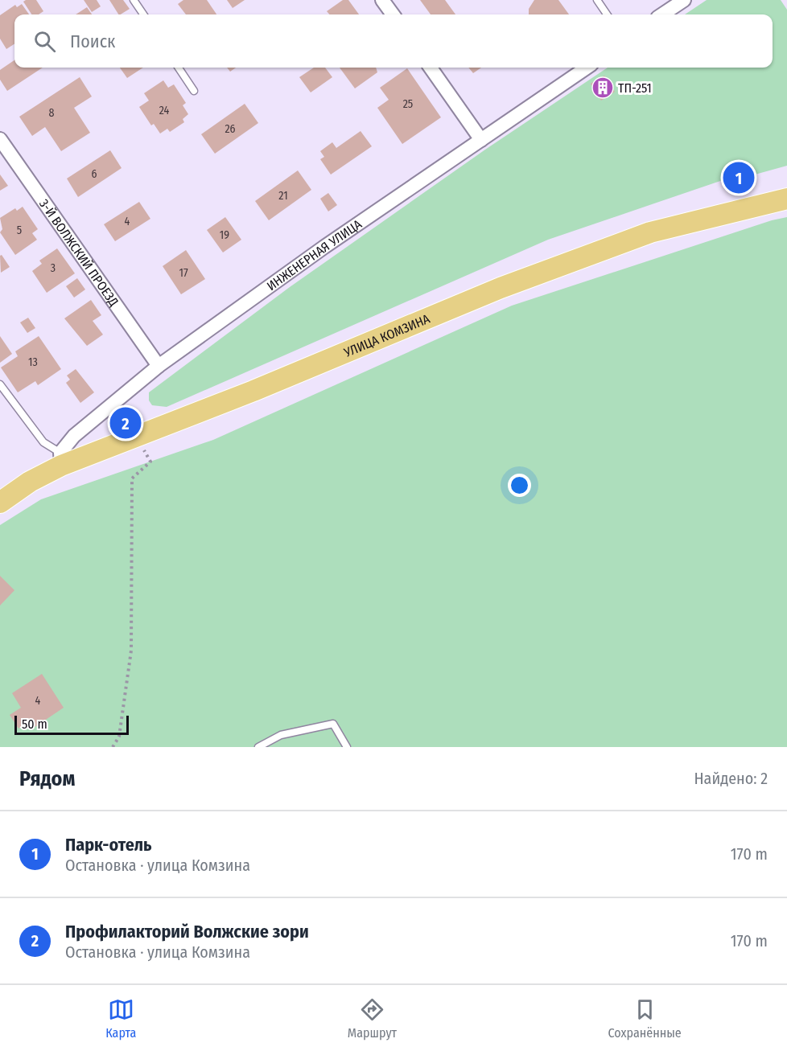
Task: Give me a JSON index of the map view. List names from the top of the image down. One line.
{"streets":{"main road":["УЛИЦА КОМЗИНА"],"street":["3-Й ВОЛЖСКИЙ ПРОЕЗД","ИНЖЕНЕРНАЯ УЛИЦА"]},"crossings":[["3-Й ВОЛЖСКИЙ ПРОЕЗД","ИНЖЕНЕРНАЯ УЛИЦА"],["ИНЖЕНЕРНАЯ УЛИЦА","УЛИЦА КОМЗИНА"]],"places":{"building":["ТП-251"]},"house_numbers":["25","24","8","26","6","21","4","5","19","3","17","13","4"],"scale_bar":"50 m","page":{"search":"Поиск","pins":["1","2"],"scale":"50 m","heading":["Рядом","Найдено: 2"],"list":[{"mark":"1","name":"Парк-отель","note":"Остановка · улица Комзина","value":"170 m"},{"mark":"2","name":"Профилакторий Волжские зори","note":"Остановка · улица Комзина","value":"170 m"}],"nav":["Карта","Маршрут","Сохранённые"]}}
